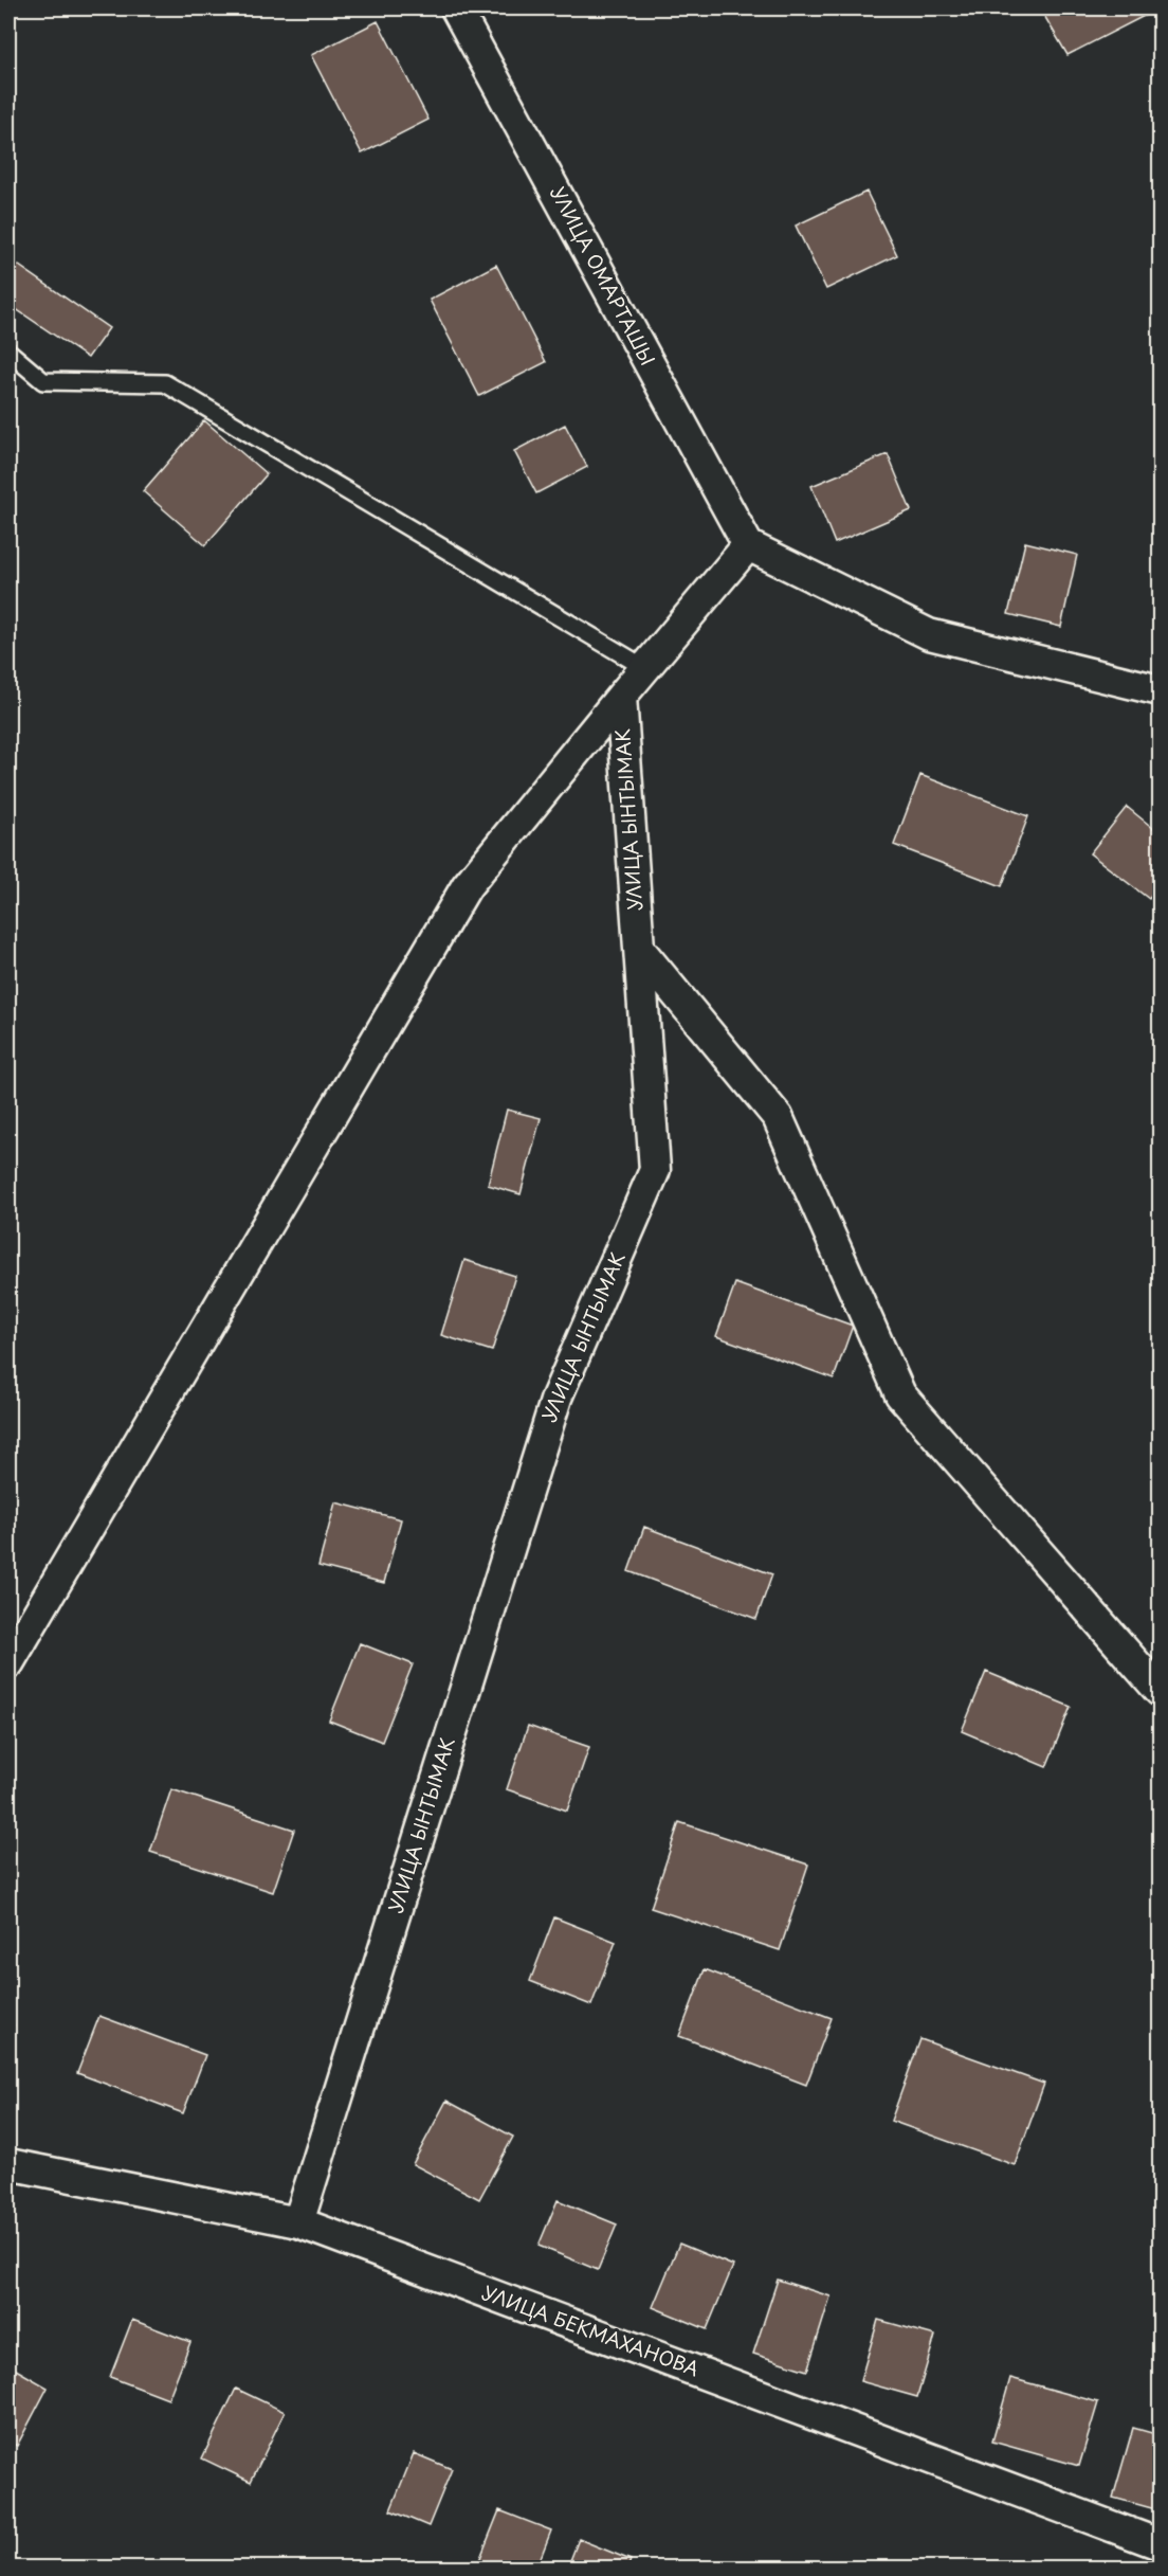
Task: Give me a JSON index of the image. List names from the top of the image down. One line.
{"streets":{"street":["УЛИЦА ОМАРТАШЫ","УЛИЦА ЫНТЫМАК","УЛИЦА БЕКМАХАНОВА"]},"crossings":[["УЛИЦА ЫНТЫМАК","УЛИЦА БЕКМАХАНОВА"]]}
